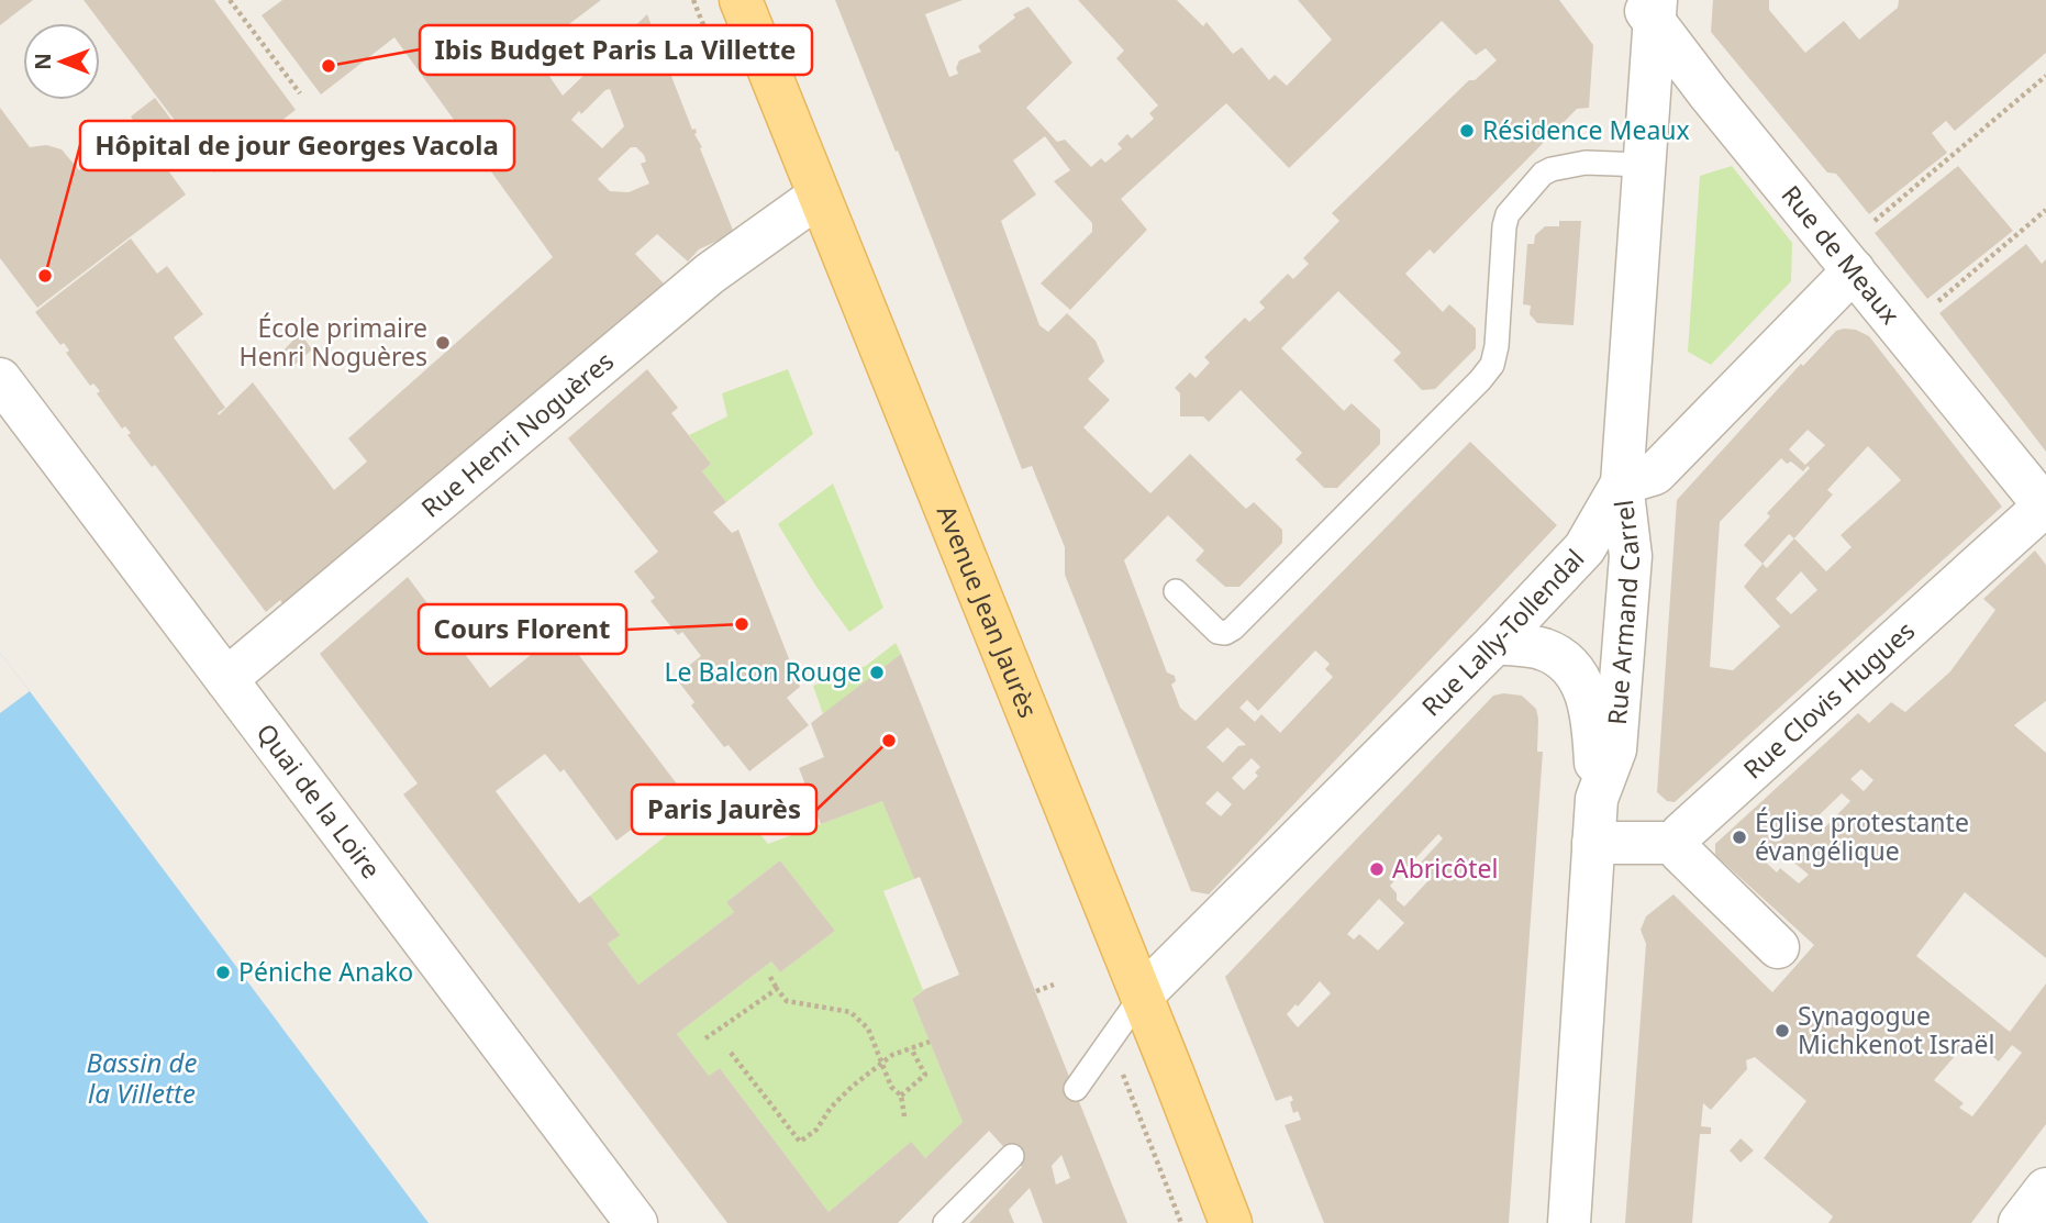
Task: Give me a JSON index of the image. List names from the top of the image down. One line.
{"streets":{"main road":["Avenue Jean Jaurès"],"street":["Rue de Meaux","Rue Henri Noguères","Rue Armand Carrel","Rue Lally-Tollendal","Rue Clovis Hugues","Quai de la Loire"]},"crossings":[["Rue de Meaux","Rue Armand Carrel"],["Rue de Meaux","Rue Clovis Hugues"],["Rue Henri Noguères","Avenue Jean Jaurès"],["Rue Henri Noguères","Quai de la Loire"],["Avenue Jean Jaurès","Rue Lally-Tollendal"],["Rue Armand Carrel","Rue Lally-Tollendal"]],"water":["Bassin de la Villette"],"places":["Ibis Budget Paris La Villette","Résidence Meaux","Hôpital de jour Georges Vacola","École primaire Henri Noguères","Cours Florent","Le Balcon Rouge","Paris Jaurès","Église protestante évangélique","Abricôtel","Péniche Anako","Synagogue Michkenot Israël"],"north":"left"}
